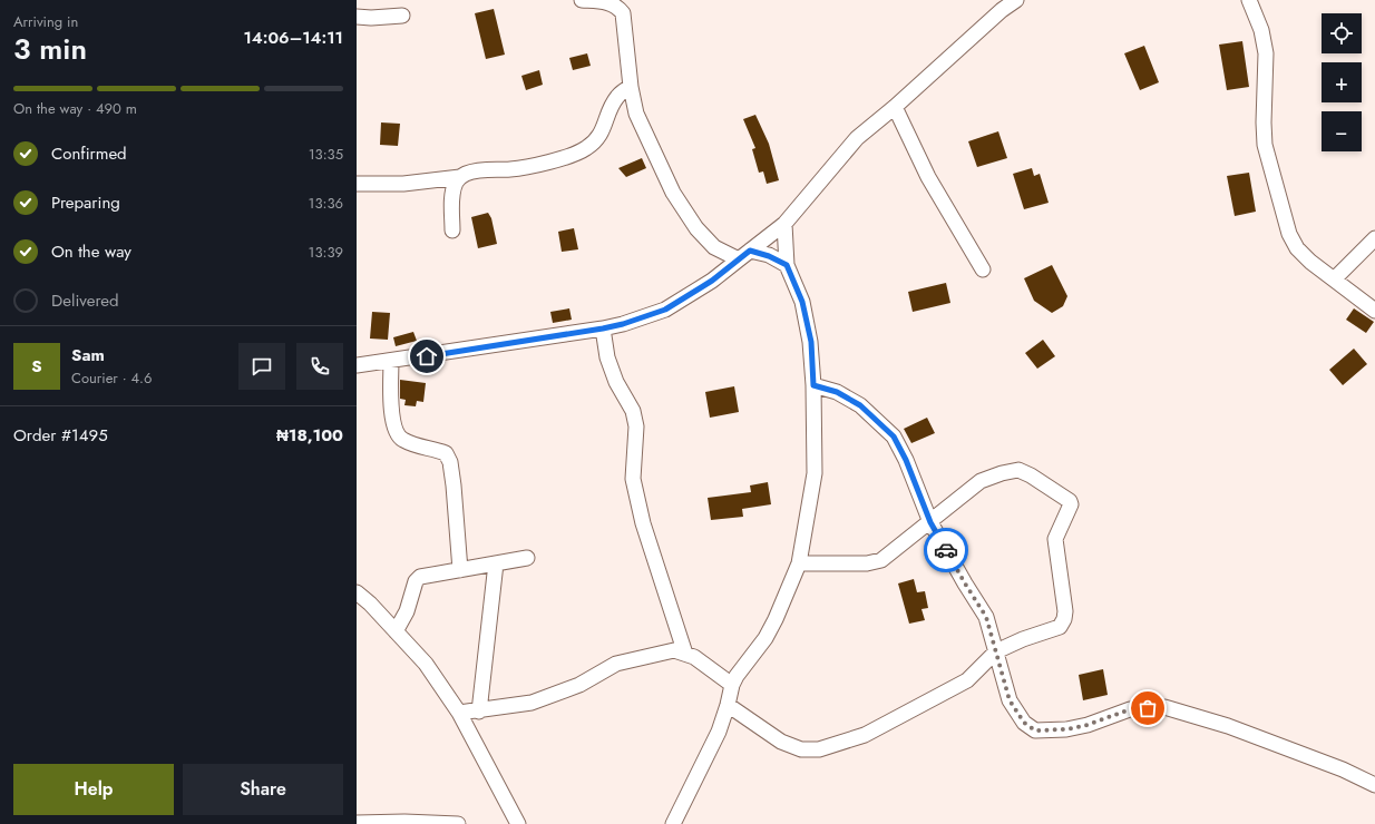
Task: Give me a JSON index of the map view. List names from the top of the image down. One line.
{"page":{"heading":["3 min","Arriving in","14:06–14:11"],"panel":["Sam","Courier · 4.6","Order #1495","₦18,100"],"map_buttons":["+","−"],"bar":"On the way · 490 m","list":[["Confirmed","13:35"],["Preparing","13:36"],["On the way","13:39"],"Delivered"],"round":"S","buttons":["Help","Share"]}}
